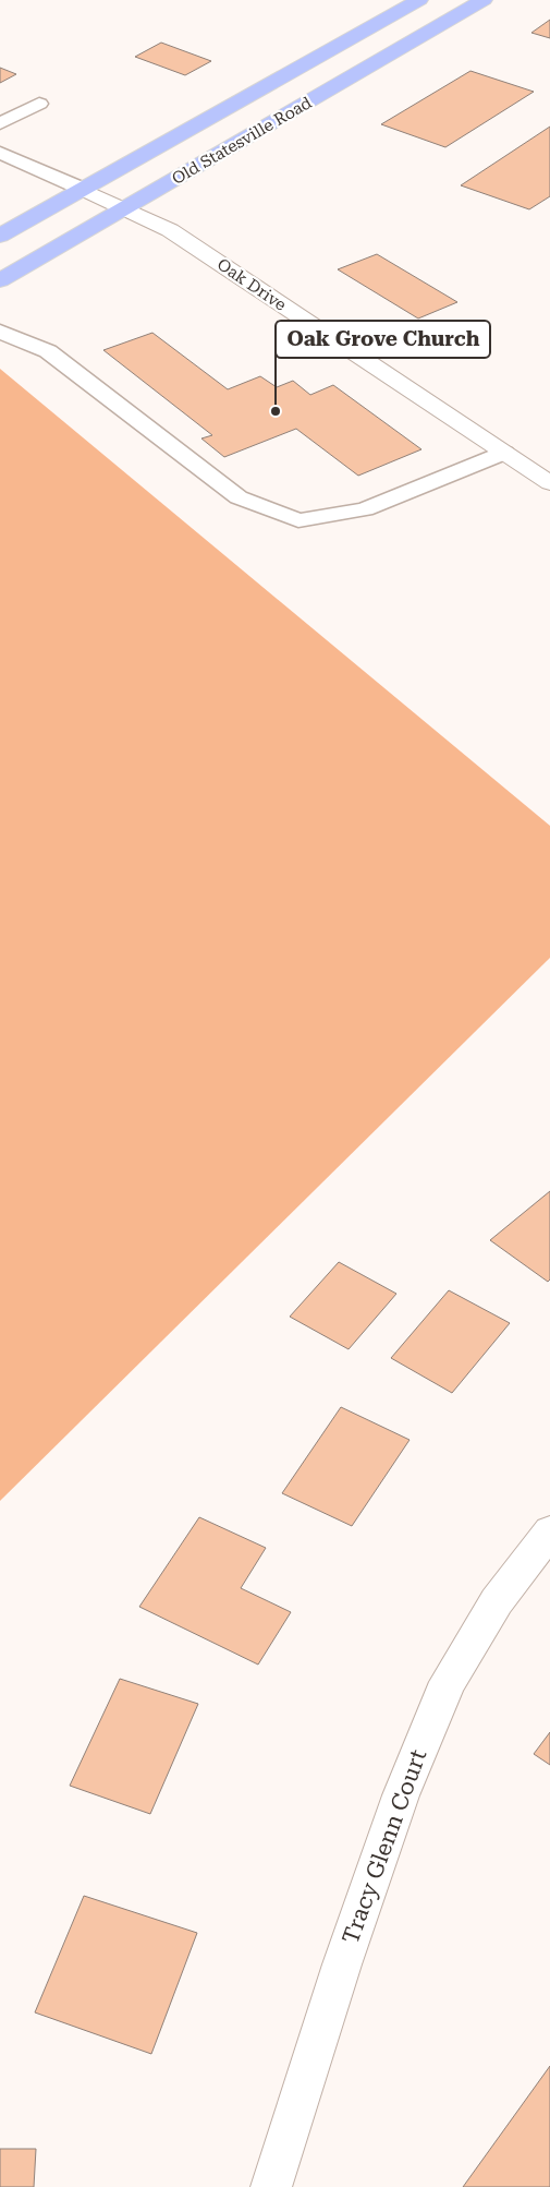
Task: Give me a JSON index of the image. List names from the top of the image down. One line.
{"streets":{"main road":["Old Statesville Road"],"street":["Oak Drive","Tracy Glenn Court"]},"crossings":[["Old Statesville Road","Oak Drive"]],"places":["Oak Grove Church"]}
